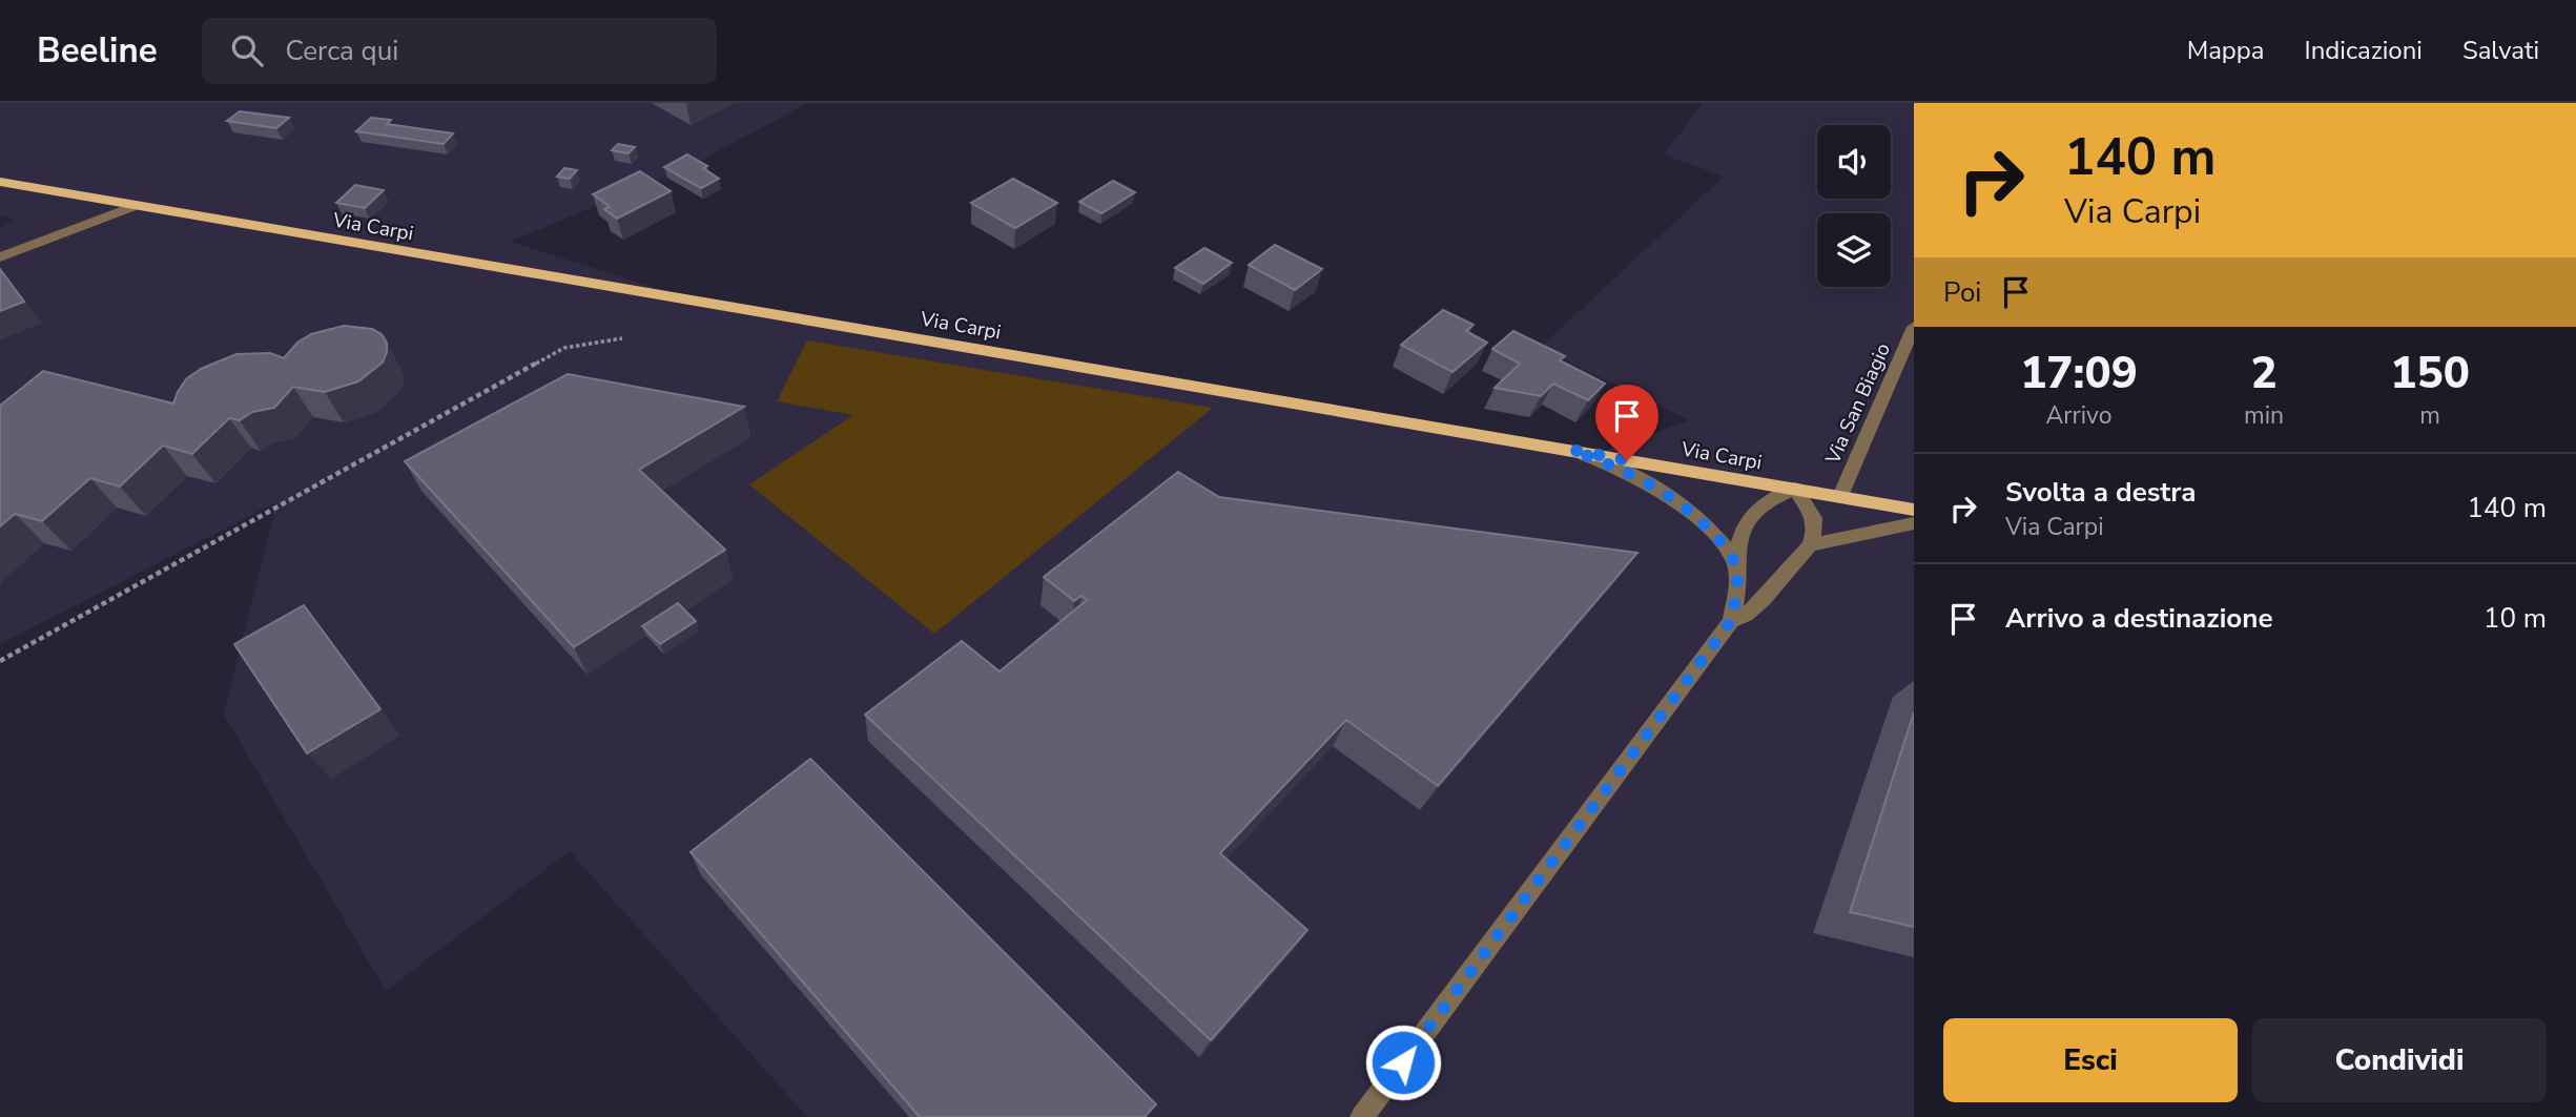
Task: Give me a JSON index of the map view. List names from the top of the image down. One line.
{"streets":{"main road":["Via Carpi"],"street":["Via San Biagio"]},"crossings":[["Via Carpi","Via San Biagio"]],"page":{"header":"Beeline","search":"Cerca qui","nav":["Mappa","Indicazioni","Salvati"],"turn":["140 m","Via Carpi"],"then":"Poi","eta":["17:09","Arrivo","2","min","150","m"],"list":[{"name":"Svolta a destra","note":"Via Carpi","value":"140 m"},{"name":"Arrivo a destinazione","value":"10 m"}],"buttons":["Esci","Condividi"]}}
